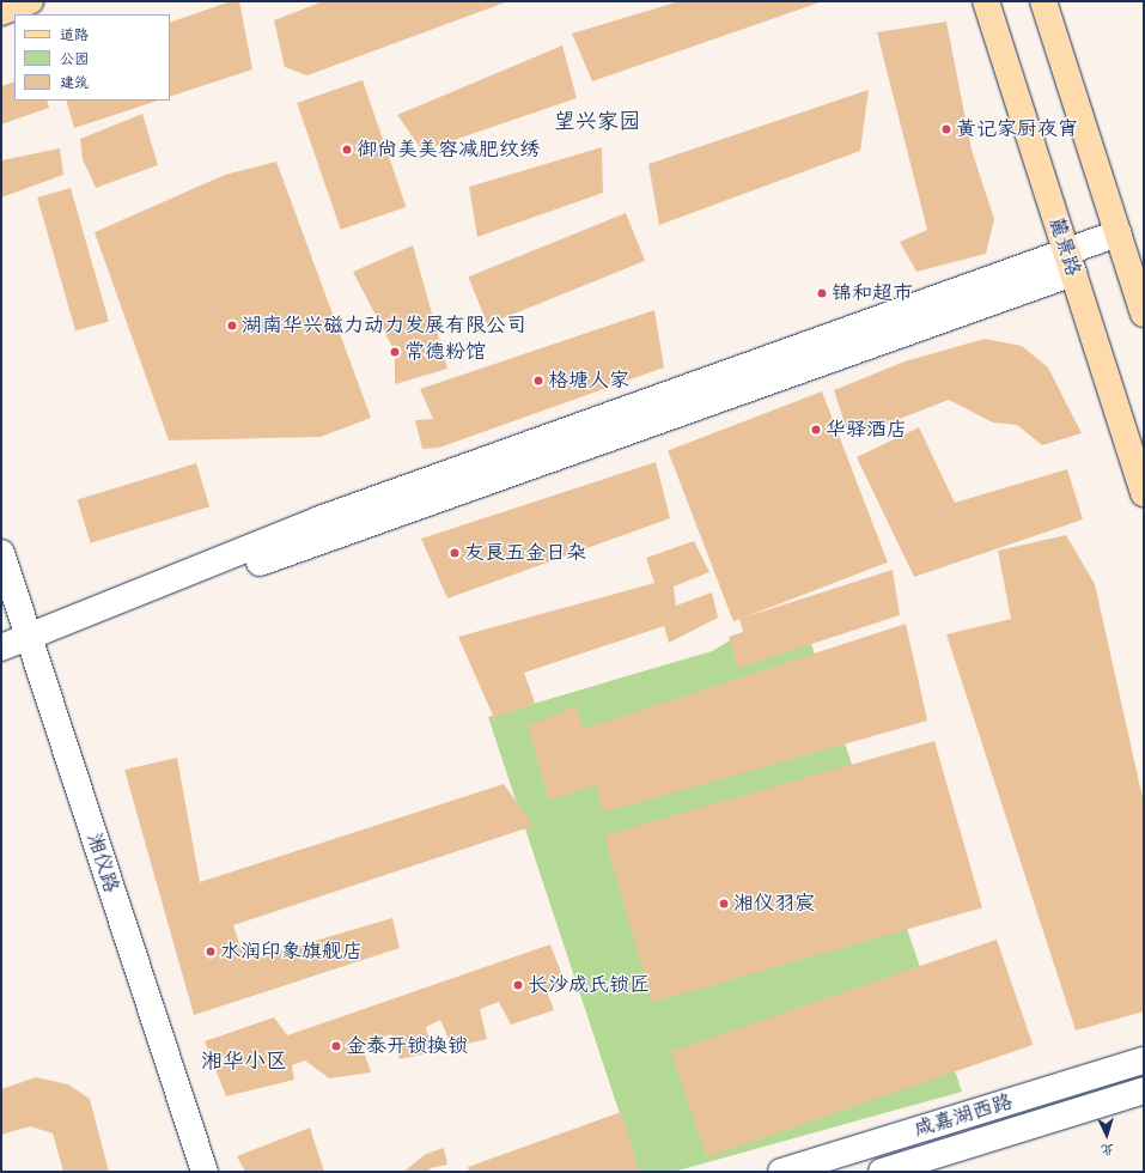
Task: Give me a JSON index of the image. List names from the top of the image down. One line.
{"streets":{"main road":["麓景路"],"street":["湘仪路","咸嘉湖西路"]},"districts":["望兴家园","湘华小区"],"places":["黄记家厨夜宵","御尚美美容减肥纹绣","锦和超市","湖南华兴磁力动力发展有限公司","常德粉馆","格塘人家","华驿酒店","友良五金日杂","湘仪羽宸","水润印象旗舰店","长沙成氏锁匠","金泰开锁换锁"],"legend":["道路","公园","建筑"],"north":"bottom"}
